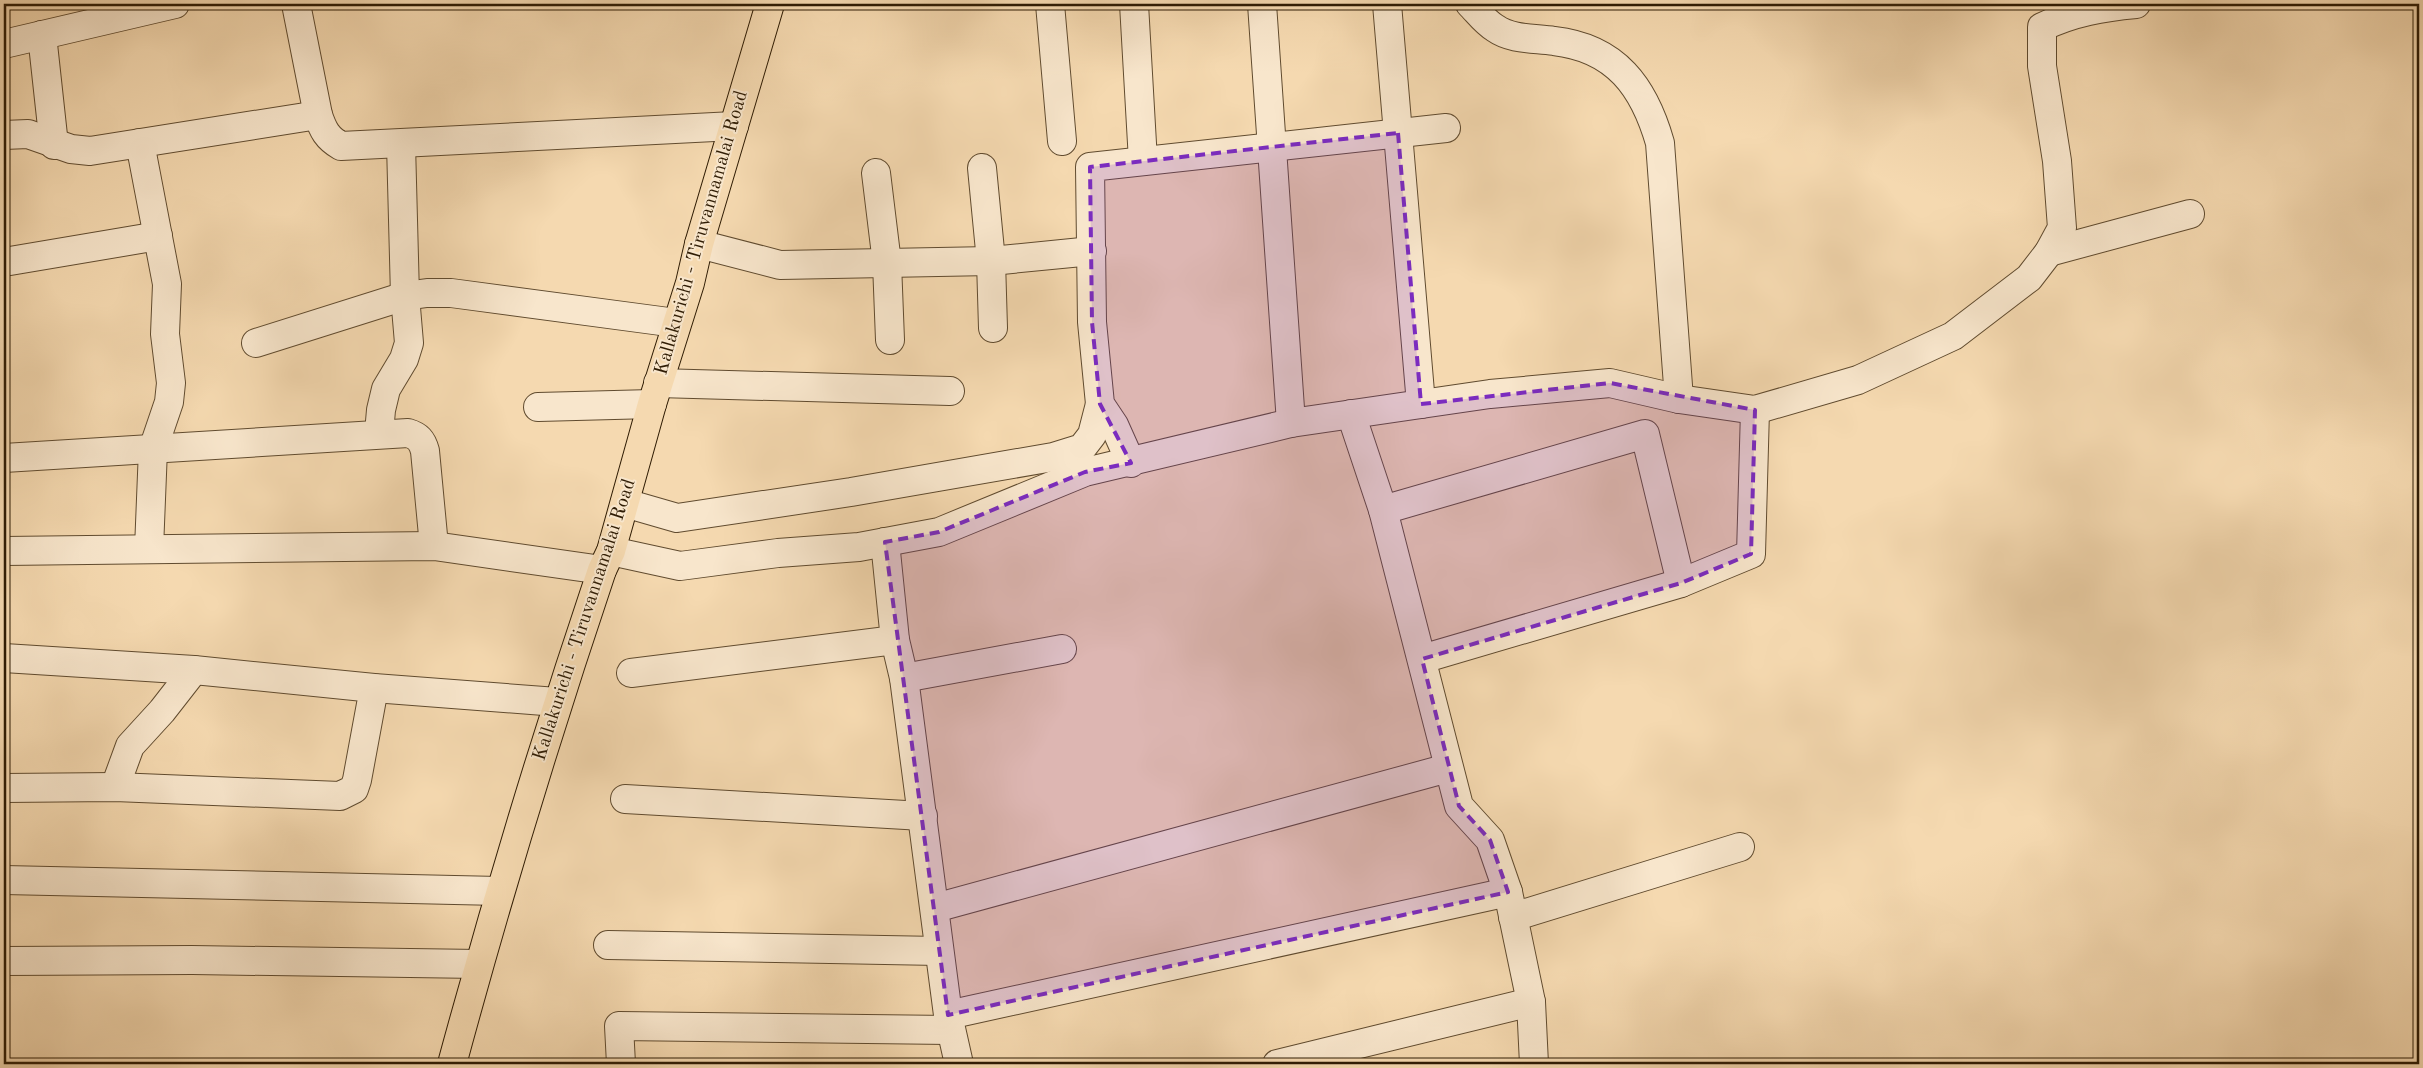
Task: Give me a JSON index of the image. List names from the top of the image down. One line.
{"streets":{"highway":["Kallakurichi - Tiruvannamalai Road"]}}
